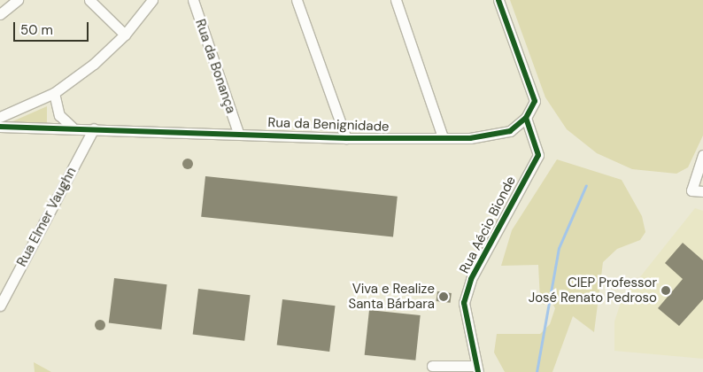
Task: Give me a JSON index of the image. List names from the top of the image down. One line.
{"streets":{"street":["Rua da Bonança","Rua da Benignidade","Rua Elmer Vaughn","Rua Aécio Bionde"]},"crossings":[["Rua da Bonança","Rua da Benignidade"],["Rua da Benignidade","Rua Elmer Vaughn"],["Rua da Benignidade","Rua Aécio Bionde"]],"places":["CIEP Professor José Renato Pedroso","Viva e Realize Santa Bárbara"],"scale_bar":"50 m"}
